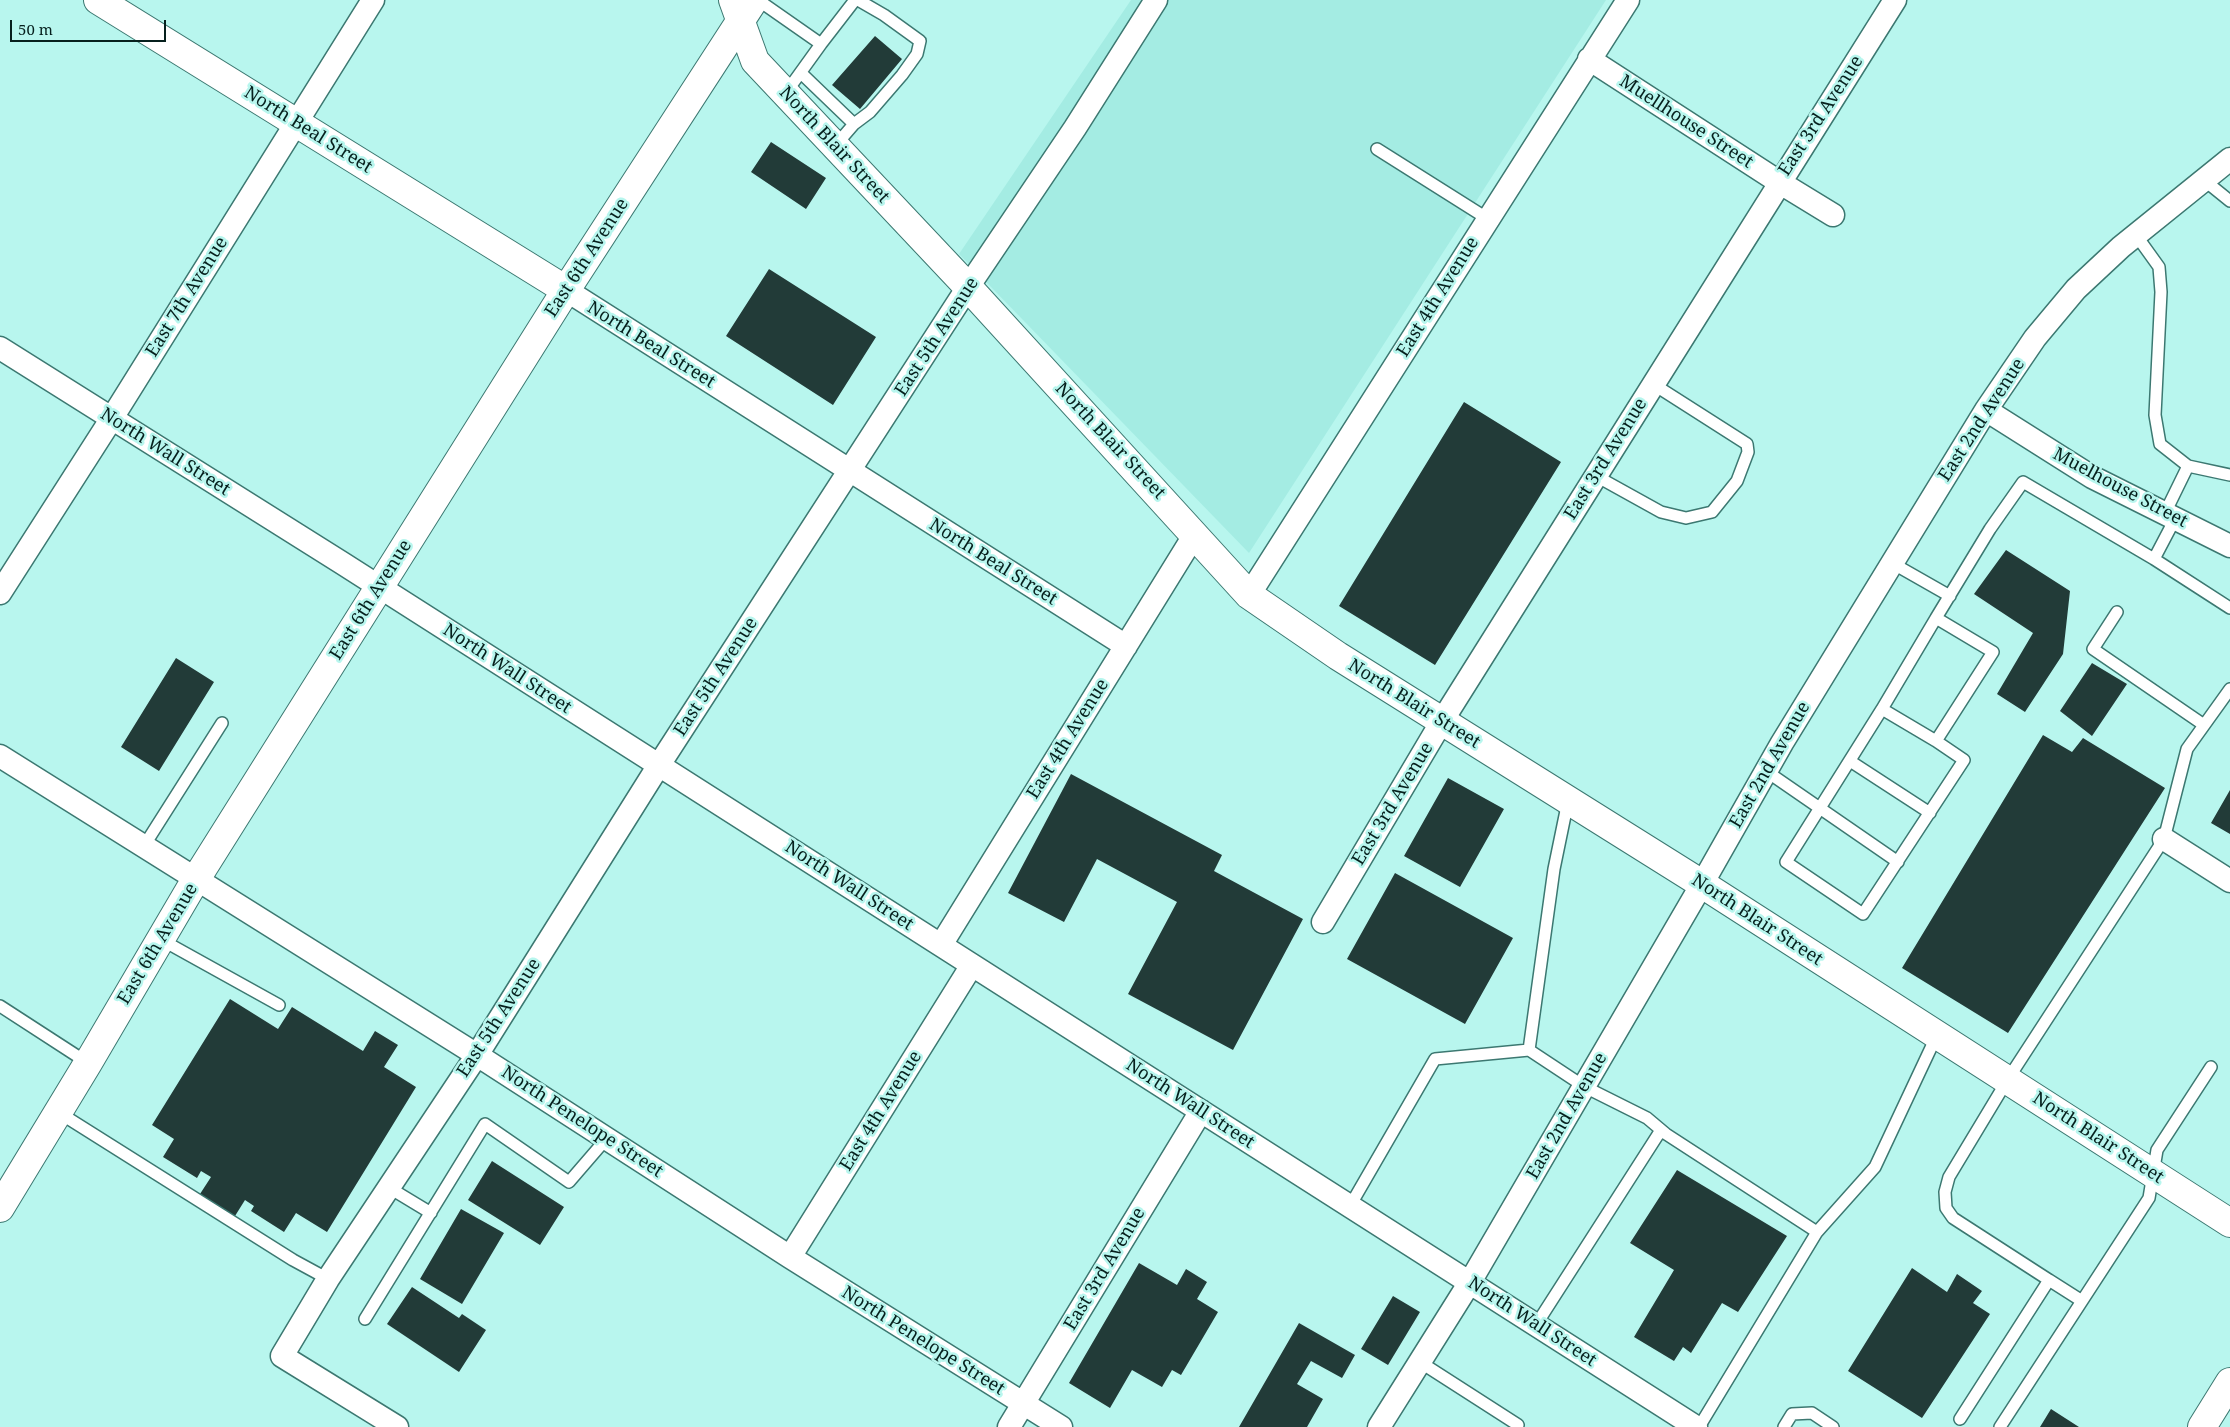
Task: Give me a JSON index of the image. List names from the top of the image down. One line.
{"streets":{"street":["East 3rd Avenue","Muellhouse Street","North Beal Street","North Blair Street","East 6th Avenue","East 7th Avenue","East 4th Avenue","East 5th Avenue","East 2nd Avenue","North Wall Street","Muelhouse Street","North Penelope Street"]},"crossings":[["East 3rd Avenue","Muellhouse Street"],["East 3rd Avenue","North Blair Street"],["East 3rd Avenue","North Wall Street"],["East 3rd Avenue","North Penelope Street"],["Muellhouse Street","East 4th Avenue"],["North Beal Street","East 6th Avenue"],["North Beal Street","East 7th Avenue"],["North Beal Street","East 4th Avenue"],["North Beal Street","East 5th Avenue"],["North Blair Street","East 6th Avenue"],["North Blair Street","East 4th Avenue"],["North Blair Street","East 5th Avenue"],["North Blair Street","East 2nd Avenue"],["East 6th Avenue","North Wall Street"],["East 6th Avenue","North Penelope Street"],["East 7th Avenue","North Wall Street"],["East 4th Avenue","North Wall Street"],["East 4th Avenue","North Penelope Street"],["East 5th Avenue","North Wall Street"],["East 5th Avenue","North Penelope Street"],["East 2nd Avenue","North Wall Street"],["East 2nd Avenue","Muelhouse Street"]],"scale_bar":"50 m"}
